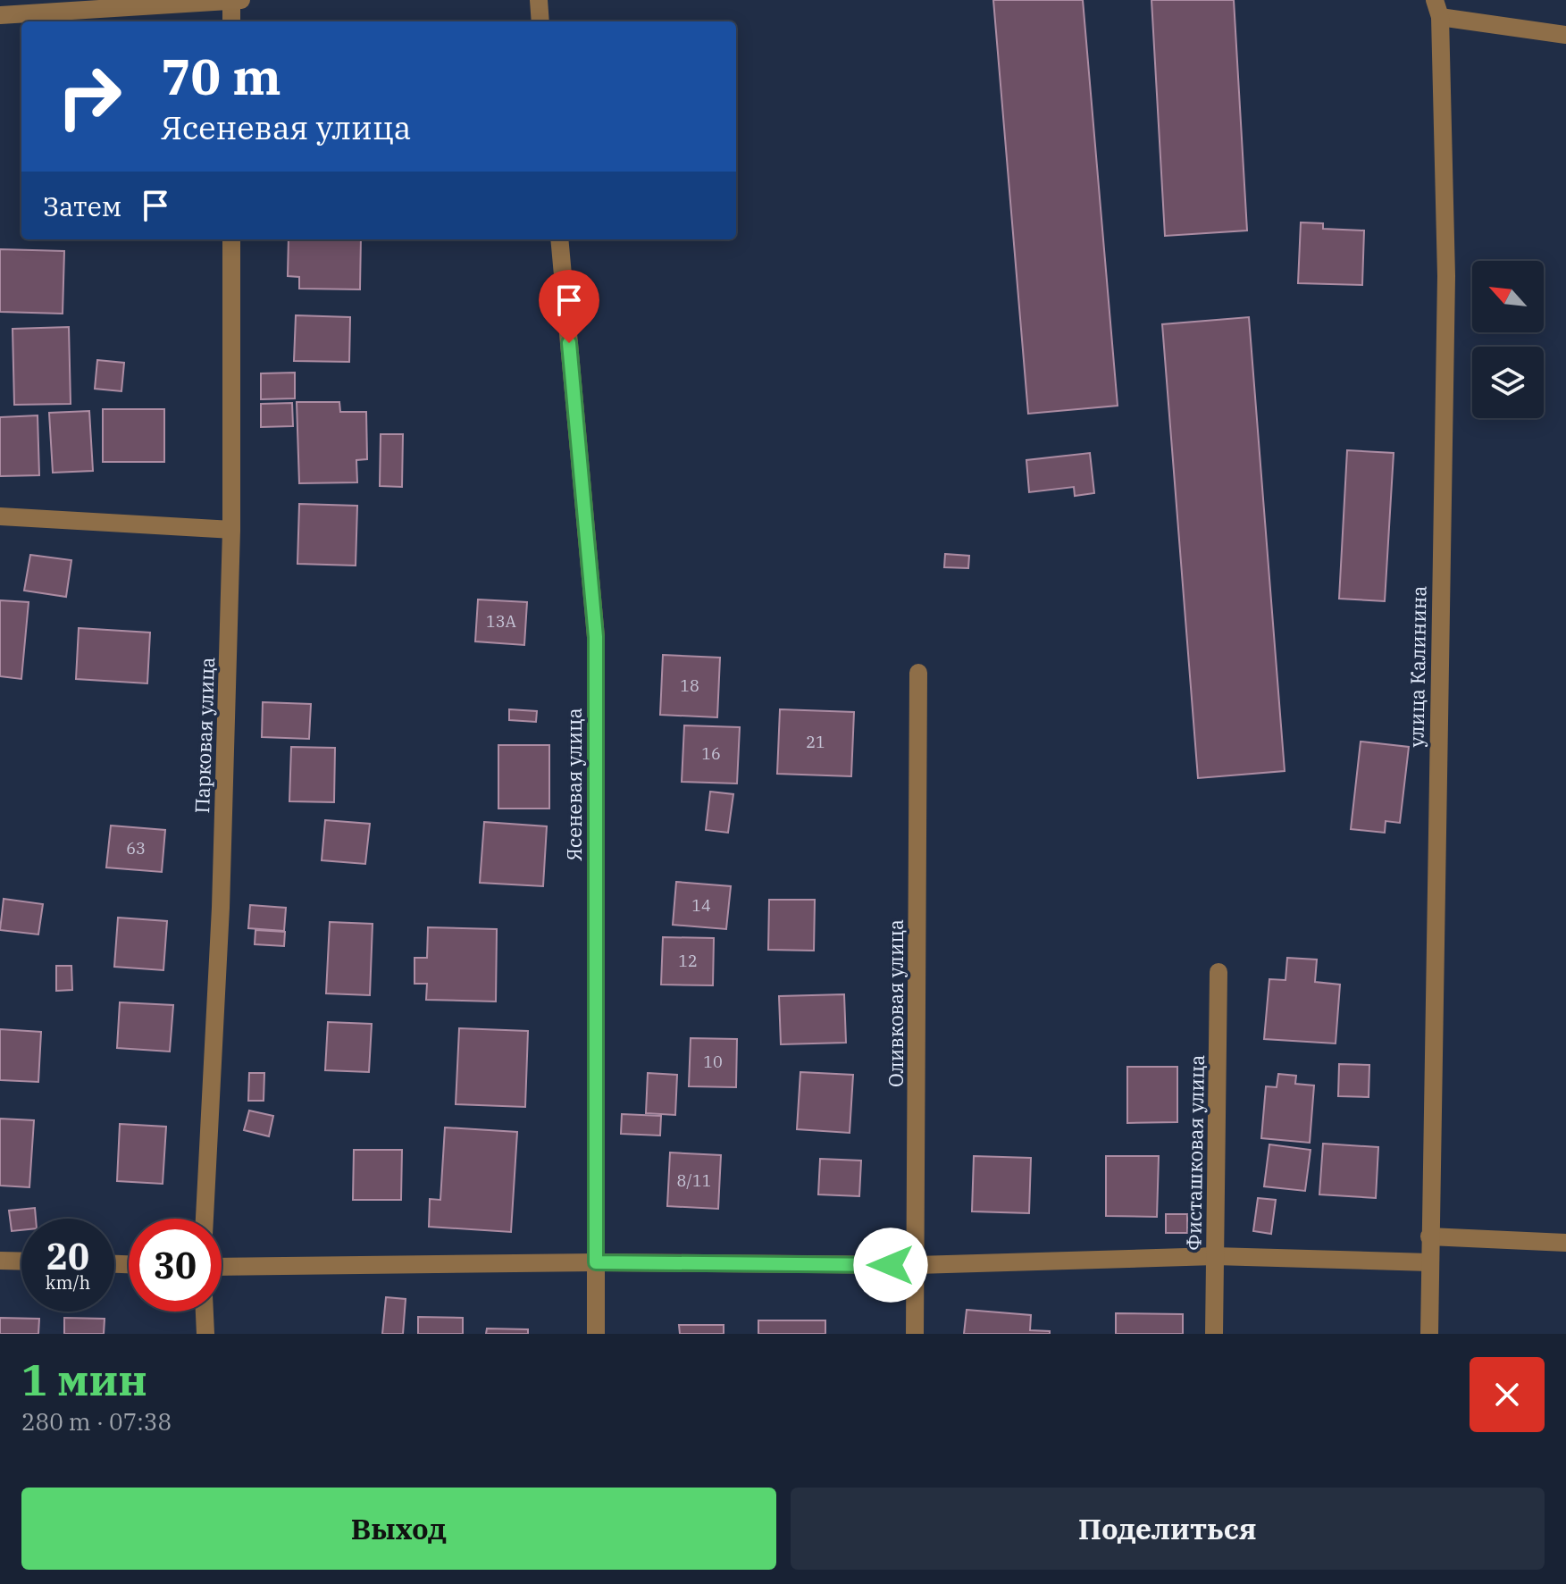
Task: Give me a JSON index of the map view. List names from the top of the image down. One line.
{"streets":{"street":["улица Калинина","Парковая улица","Ясеневая улица","Оливковая улица","Фисташковая улица"]},"house_numbers":["13А","18","21","16","63","14","12","10","8/11"],"north":"top left","page":{"turn":["70 m","Ясеневая улица"],"then":"Затем","speed":"20 km/h","limit":"30","heading":["1 мин","280 m · 07:38"],"buttons":["Выход","Поделиться"]}}
